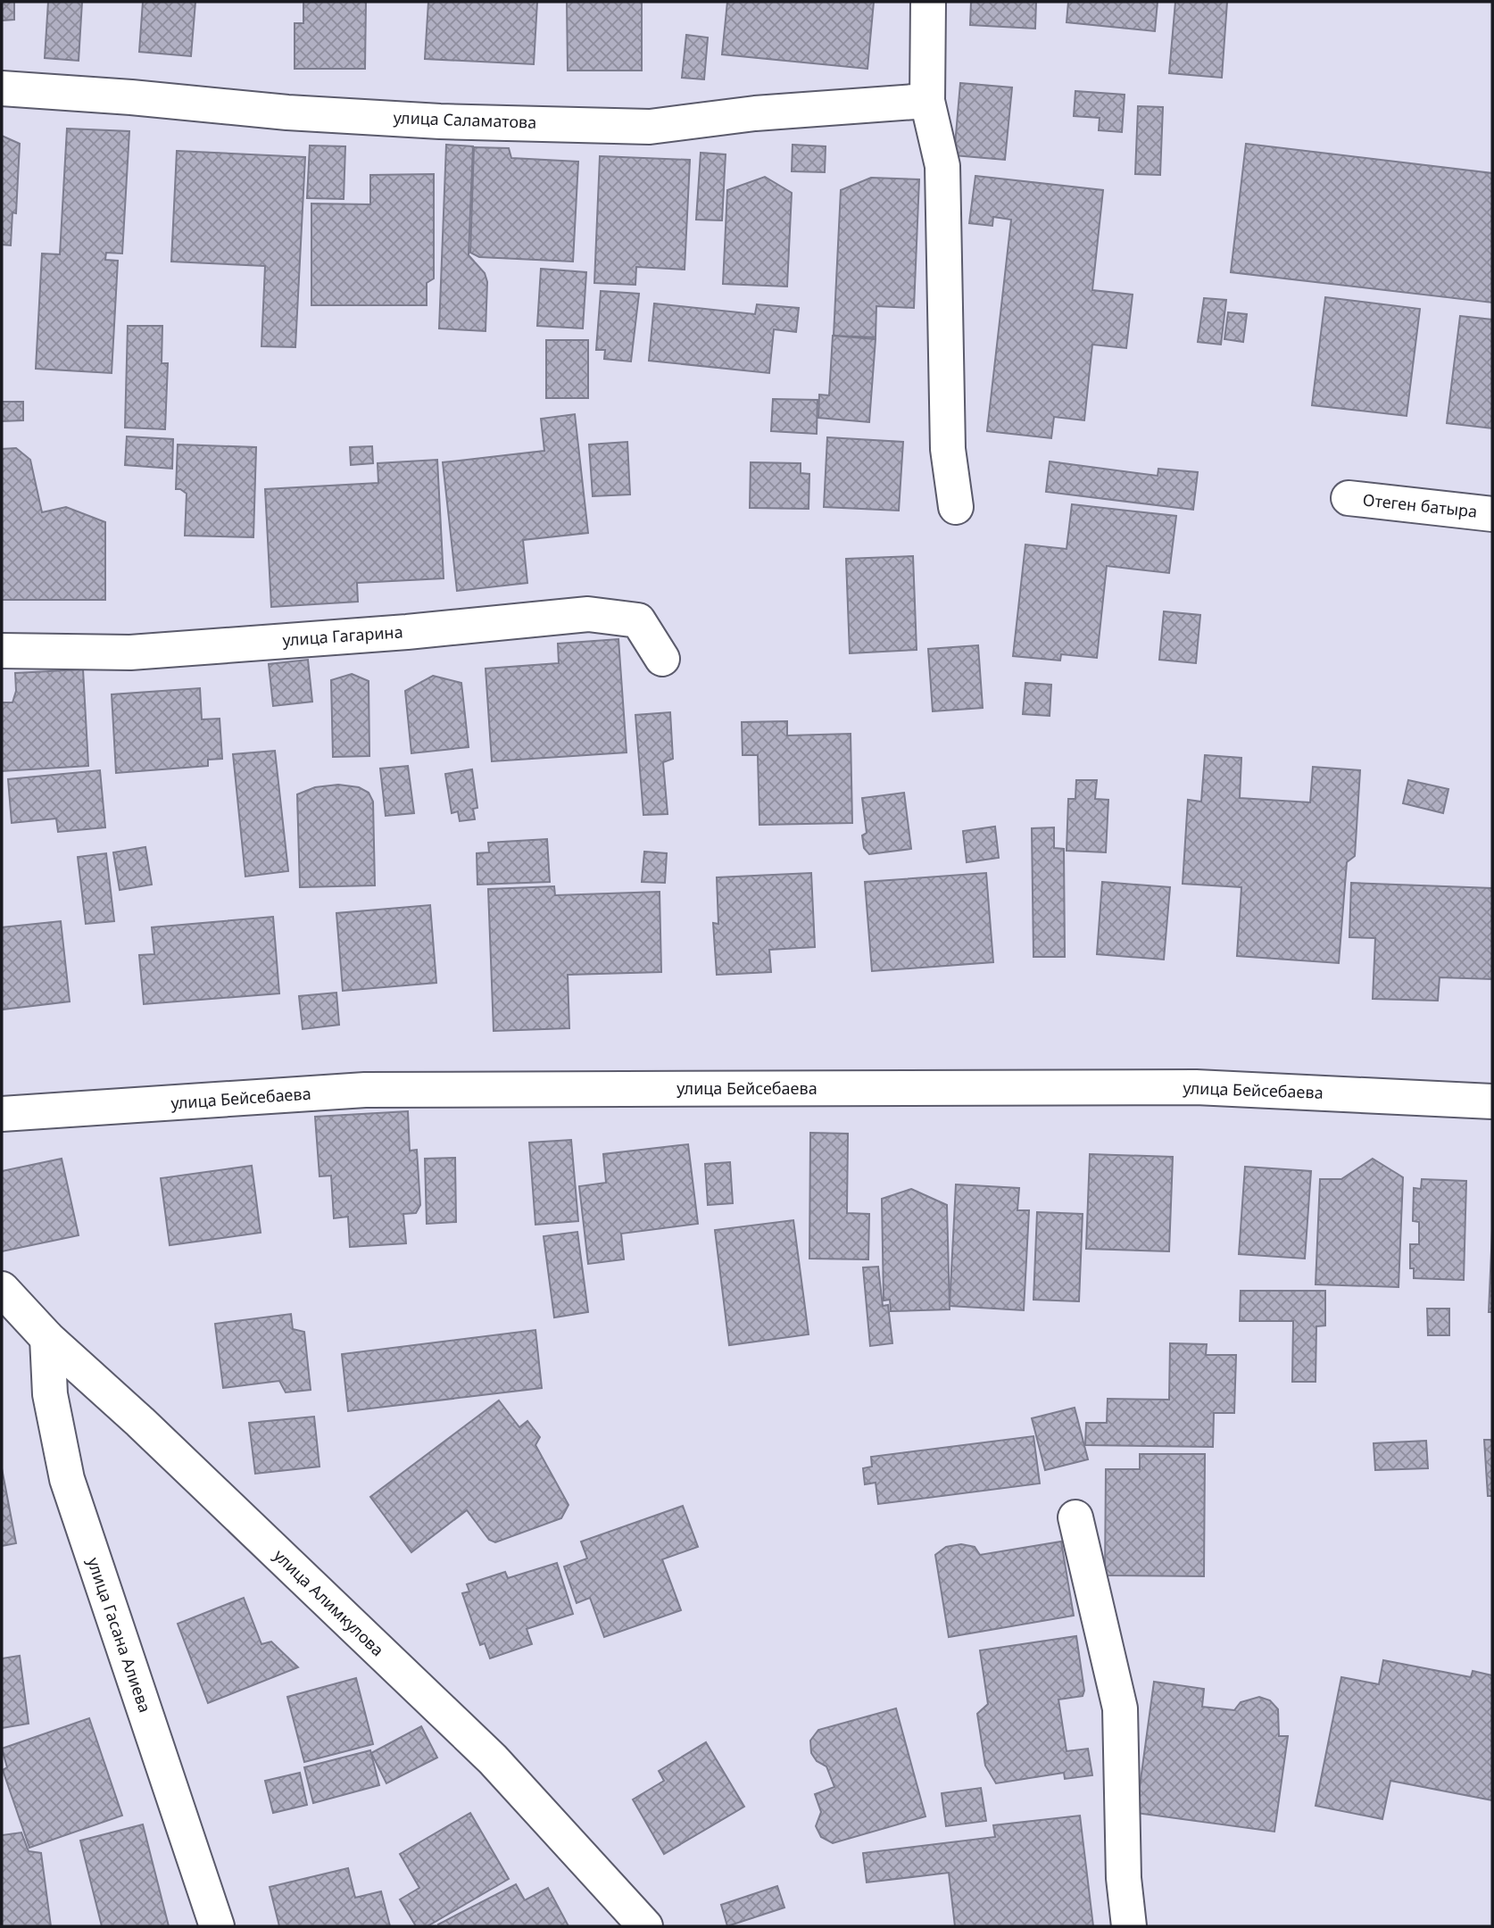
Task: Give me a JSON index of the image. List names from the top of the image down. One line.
{"streets":{"street":["улица Саламатова","Отеген батыра","улица Гагарина","улица Бейсебаева","улица Алимкулова","улица Гасана Алиева"]},"crossings":[["улица Алимкулова","улица Гасана Алиева"]]}
